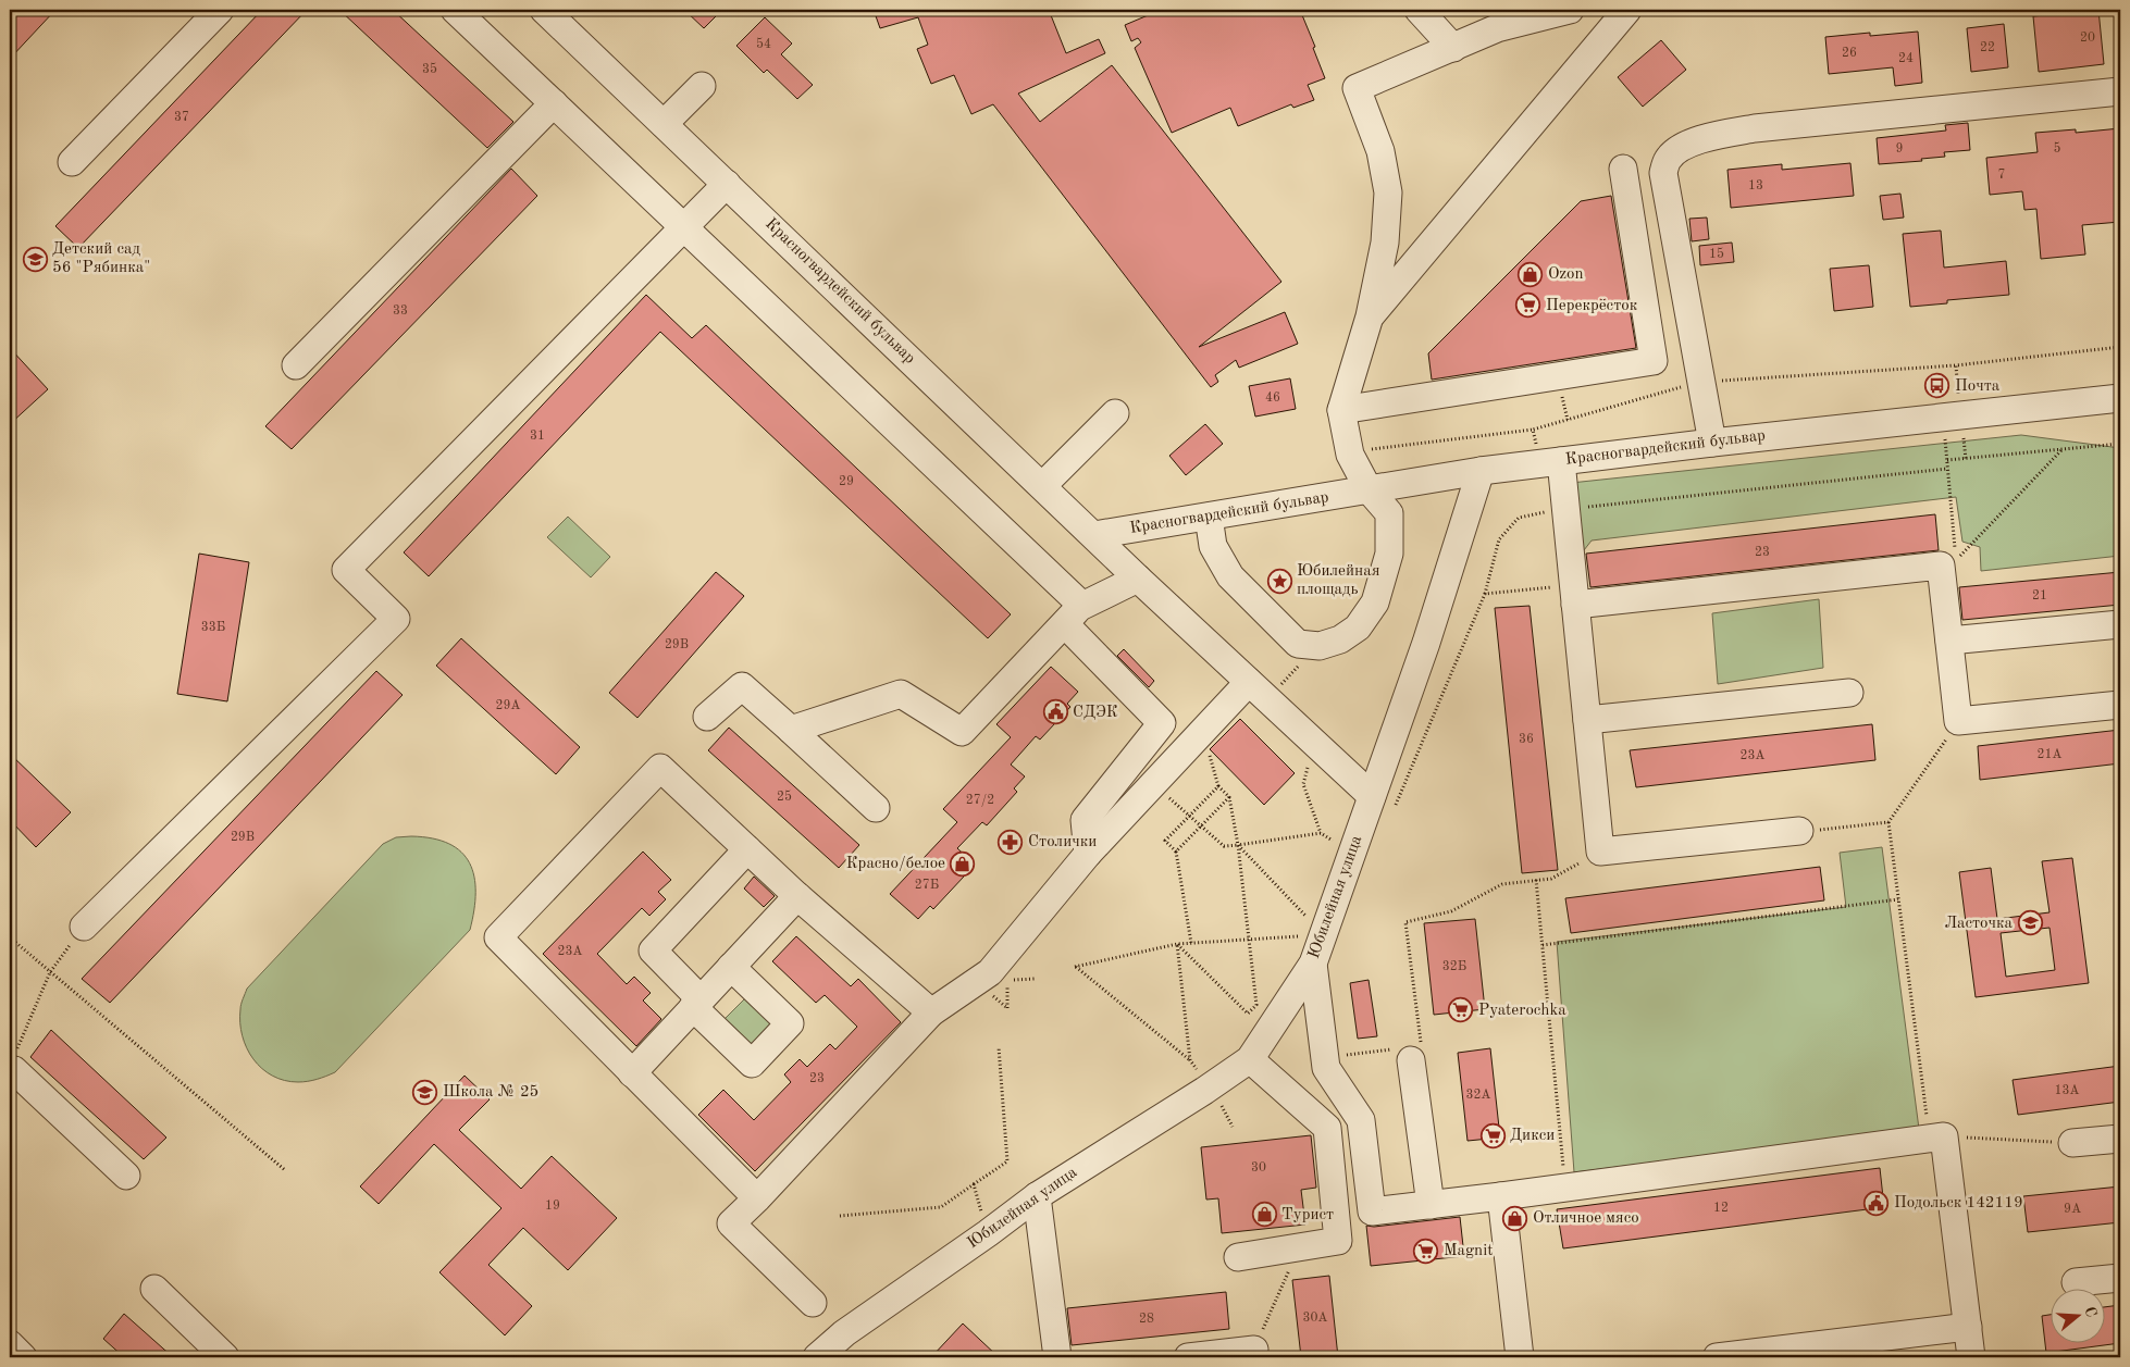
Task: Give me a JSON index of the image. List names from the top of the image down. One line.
{"streets":{"street":["Красногвардейский бульвар","Юбилейная улица"]},"crossings":[["Красногвардейский бульвар","Юбилейная улица"]],"places":{"school or university":["Детский сад 56 \"Рябинка\"","Ласточка","Школа № 25"],"shop":["Ozon","Красно/белое","Турист","Отличное мясо"],"supermarket":["Перекрёсток","Pyaterochka","Дикси","Magnit"],"bus stop":["Почта"],"place":["Юбилейная площадь"],"public building":["СДЭК","Подольск 142119"],"pharmacy":["Столички"]},"house_numbers":["20","54","22","26","24","35","37","9","5","7","13","15","33","46","31","29","23","21","33Б","29В","29А","36","21А","23А","25","27/2","29В","27Б","23А","32Б","23","13А","32А","30","19","12","9А","30А","28"],"north":"right"}
